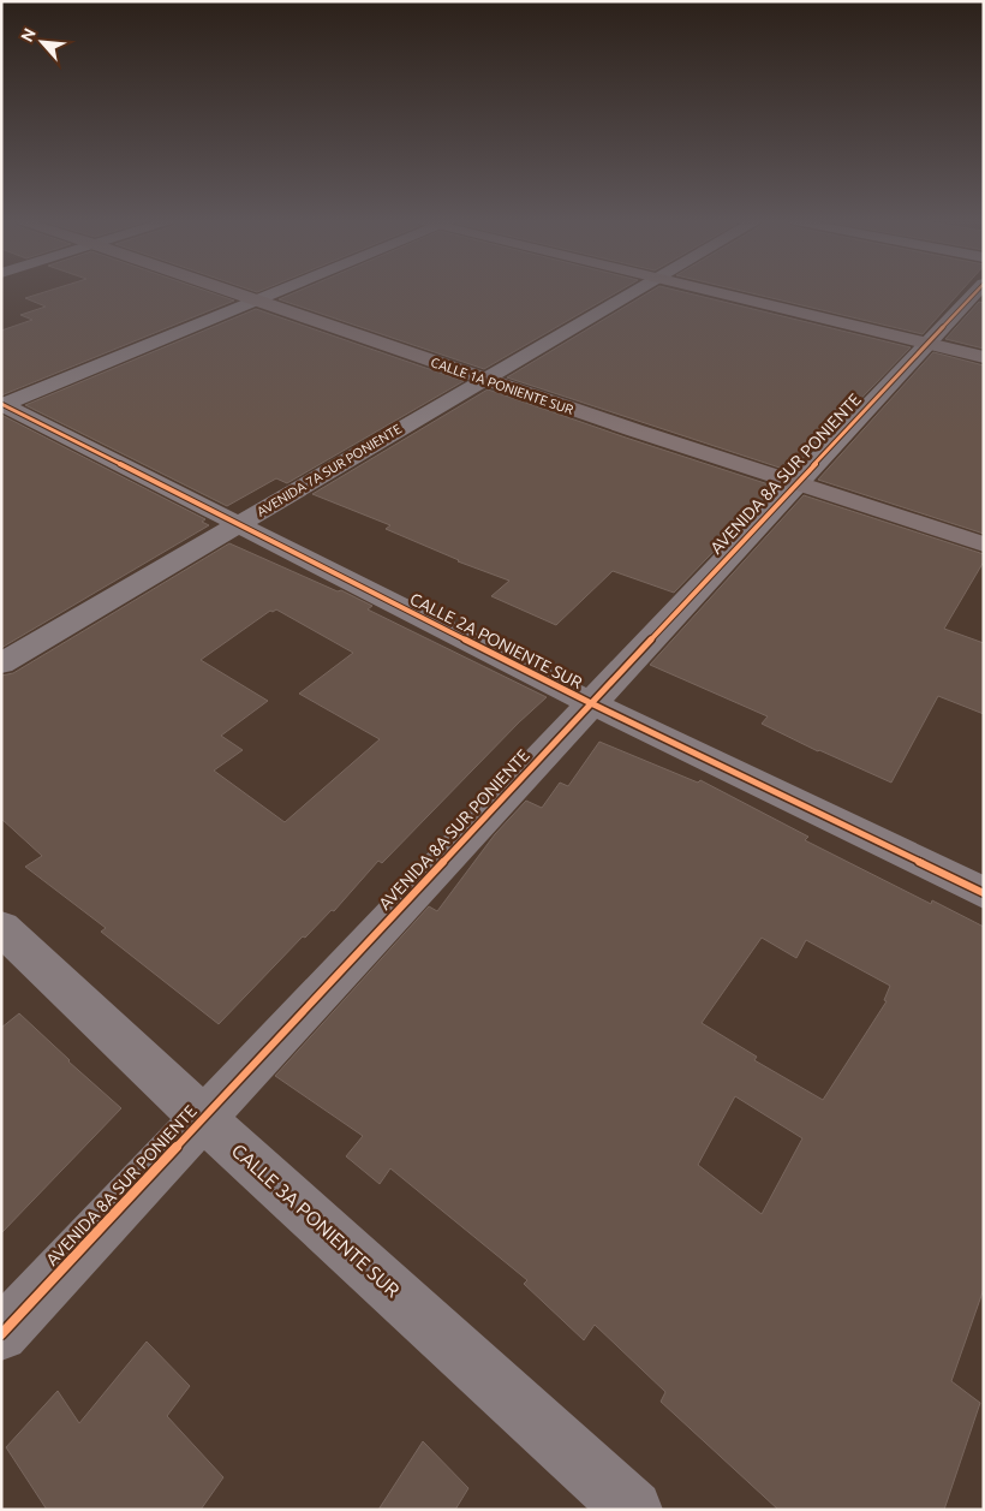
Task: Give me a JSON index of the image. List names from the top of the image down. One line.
{"streets":{"main road":["CALLE 1A PONIENTE SUR"],"street":["AVENIDA 7A SUR PONIENTE","AVENIDA 8A SUR PONIENTE","CALLE 2A PONIENTE SUR","CALLE 3A PONIENTE SUR"]},"crossings":[["CALLE 1A PONIENTE SUR","AVENIDA 7A SUR PONIENTE"],["CALLE 1A PONIENTE SUR","AVENIDA 8A SUR PONIENTE"],["AVENIDA 7A SUR PONIENTE","CALLE 2A PONIENTE SUR"],["AVENIDA 8A SUR PONIENTE","CALLE 2A PONIENTE SUR"],["AVENIDA 8A SUR PONIENTE","CALLE 3A PONIENTE SUR"]],"north":"top left"}
